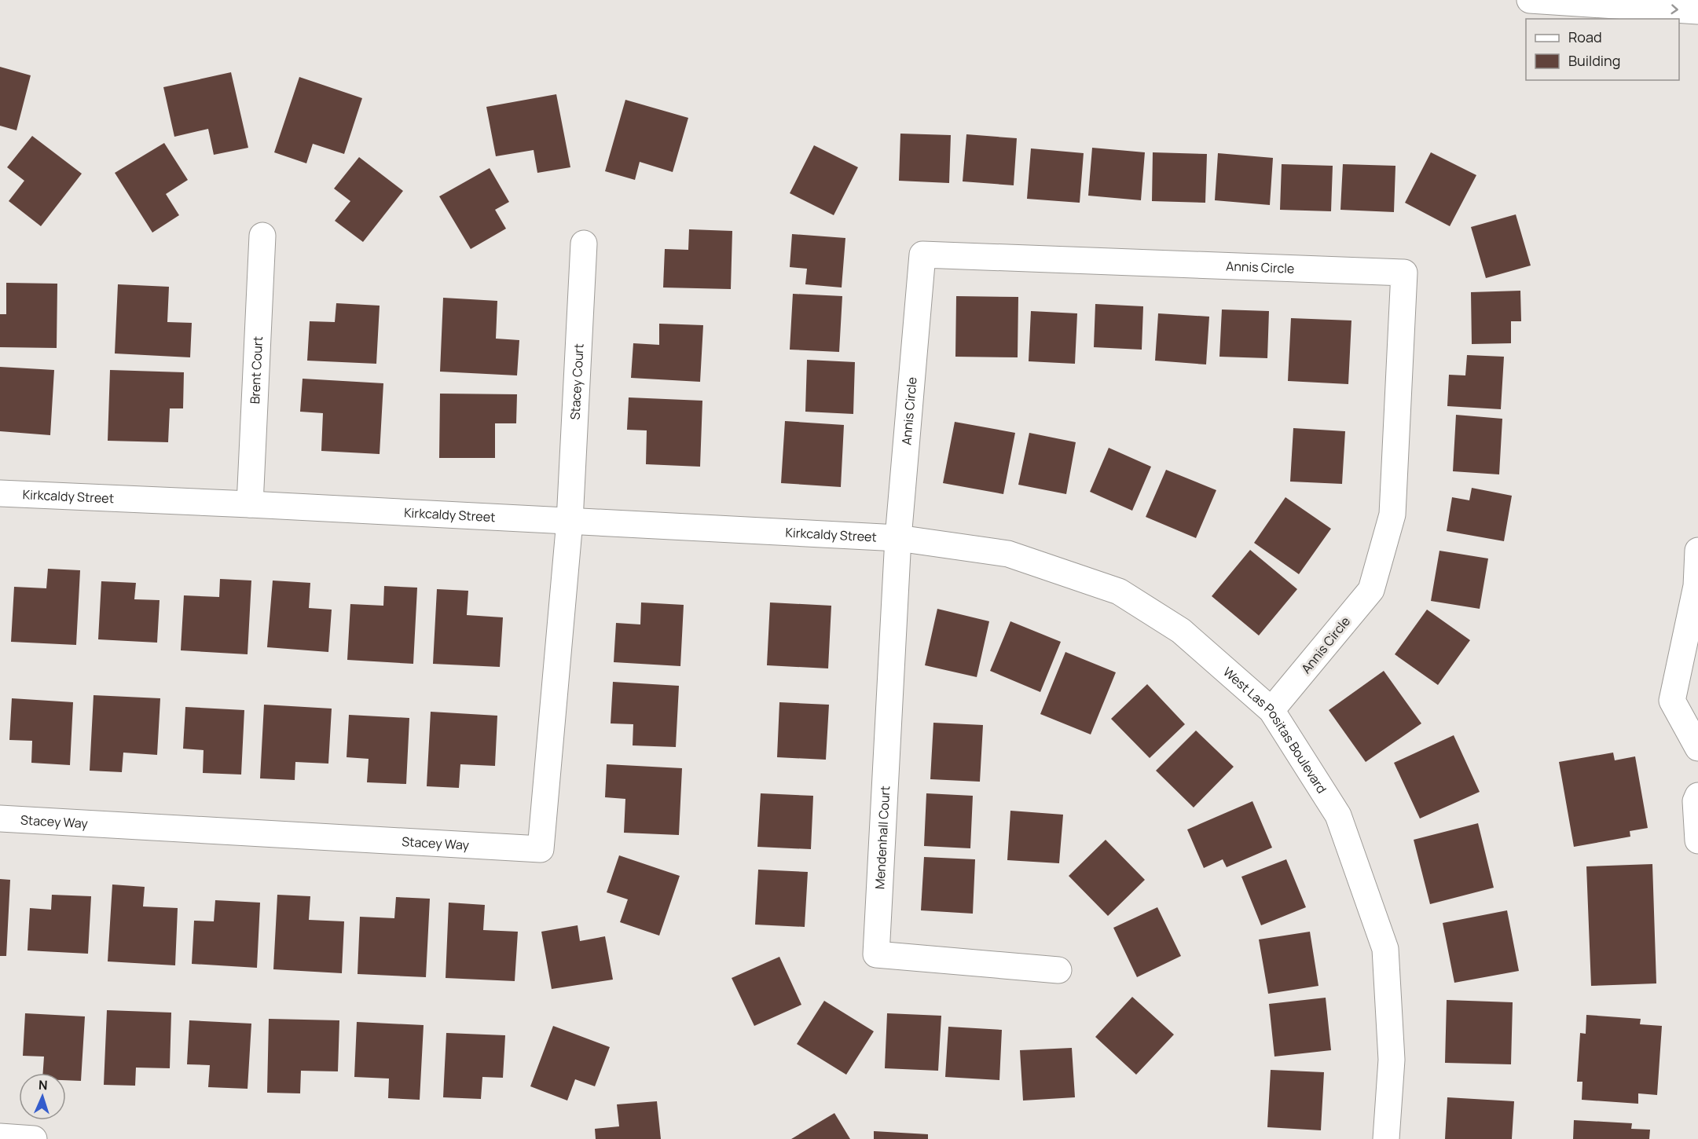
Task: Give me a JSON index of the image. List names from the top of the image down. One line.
{"streets":{"main road":["Annis Circle","Brent Court","Stacey Court","Kirkcaldy Street","West Las Positas Boulevard","Stacey Way","Mendenhall Court"]},"crossings":[["Annis Circle","Kirkcaldy Street"],["Annis Circle","West Las Positas Boulevard"],["Annis Circle","Mendenhall Court"],["Brent Court","Kirkcaldy Street"],["Stacey Court","Kirkcaldy Street"],["Stacey Court","Stacey Way"],["Kirkcaldy Street","West Las Positas Boulevard"],["Kirkcaldy Street","Stacey Way"],["Kirkcaldy Street","Mendenhall Court"],["West Las Positas Boulevard","Mendenhall Court"]],"legend":["Road","Building"],"north":"top"}
